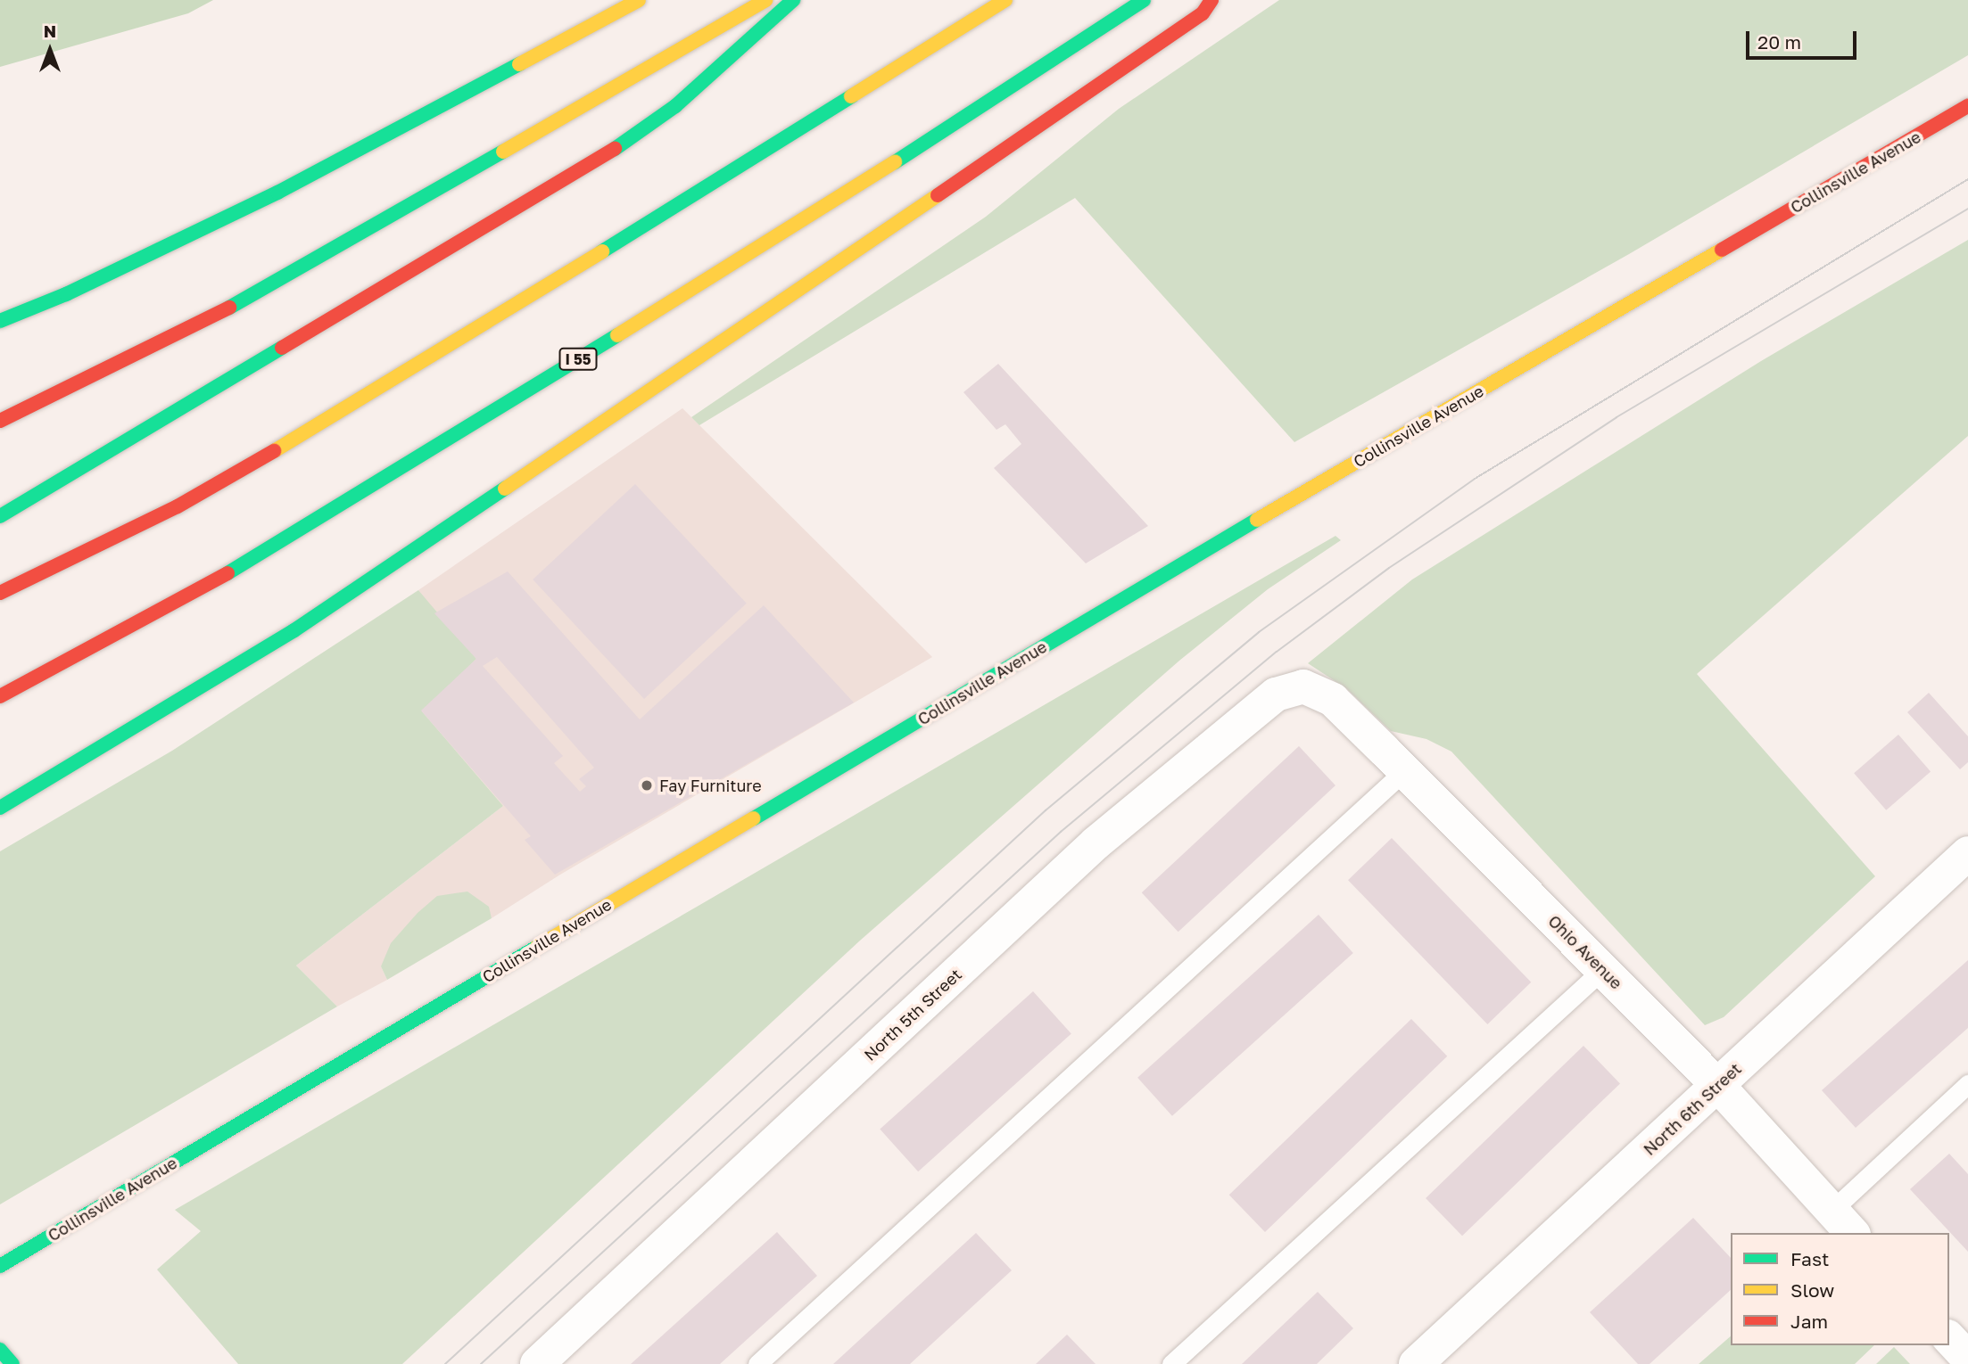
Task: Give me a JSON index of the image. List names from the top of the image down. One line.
{"streets":{"main road":["Collinsville Avenue","I 55"],"street":["Ohio Avenue","North 5th Street","North 6th Street"]},"crossings":[["Ohio Avenue","North 5th Street"],["Ohio Avenue","North 6th Street"]],"places":["Fay Furniture"],"legend":["Fast","Slow","Jam"],"scale_bar":"20 m","north":"top"}
